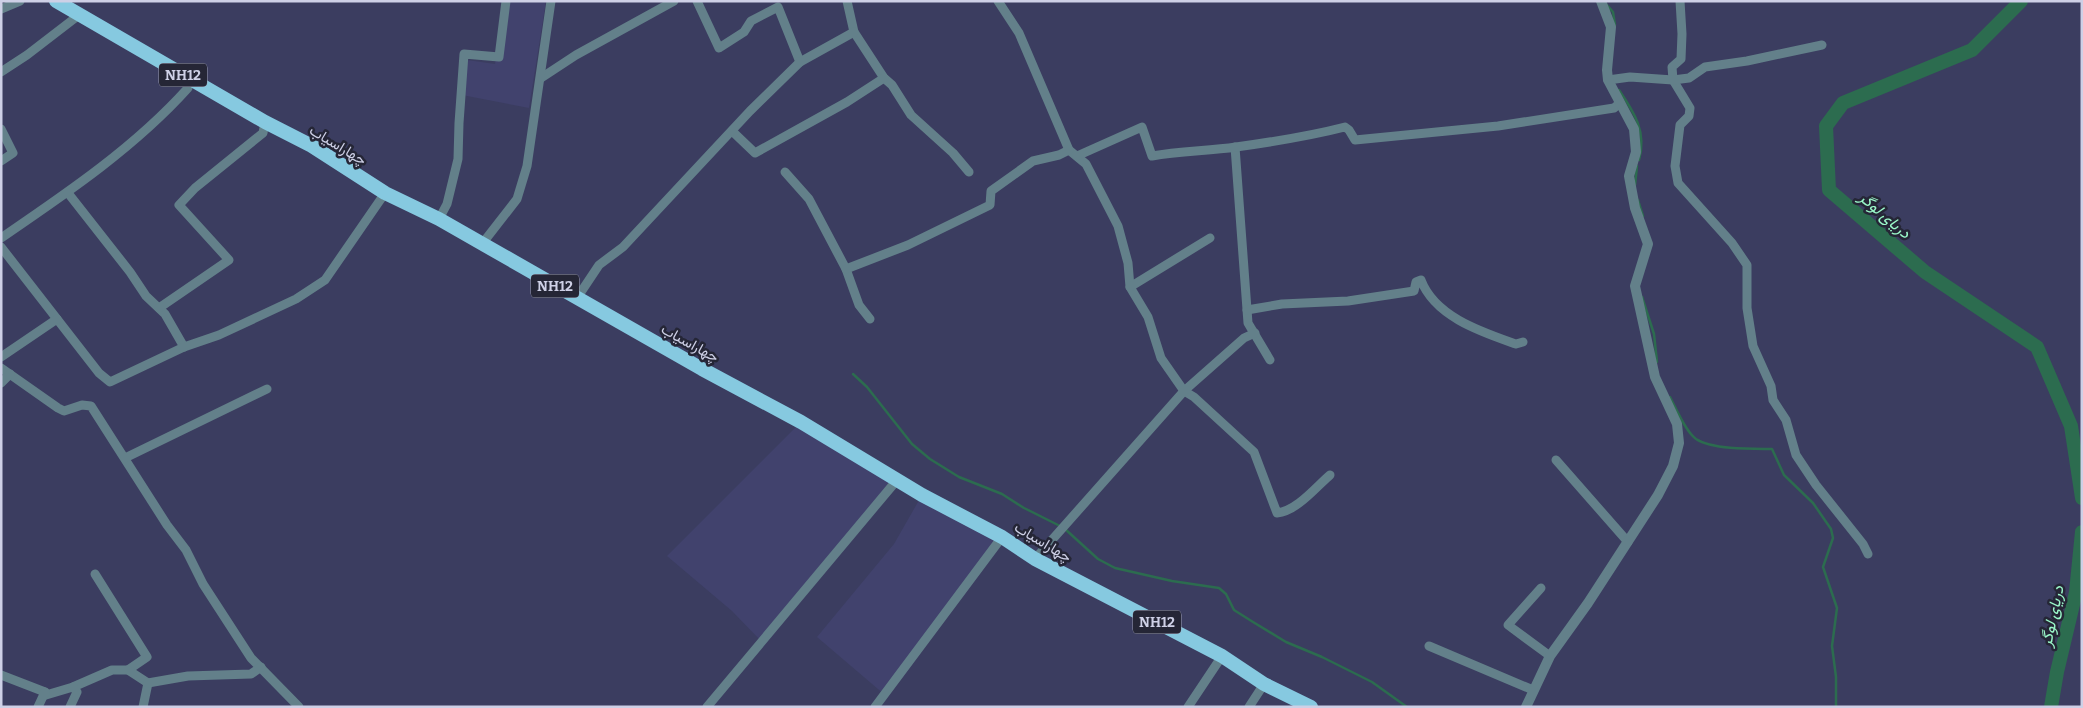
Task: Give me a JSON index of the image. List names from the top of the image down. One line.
{"streets":{"highway":["NH12","چهاراسیاب"]},"water":["دریای لوگر"]}
